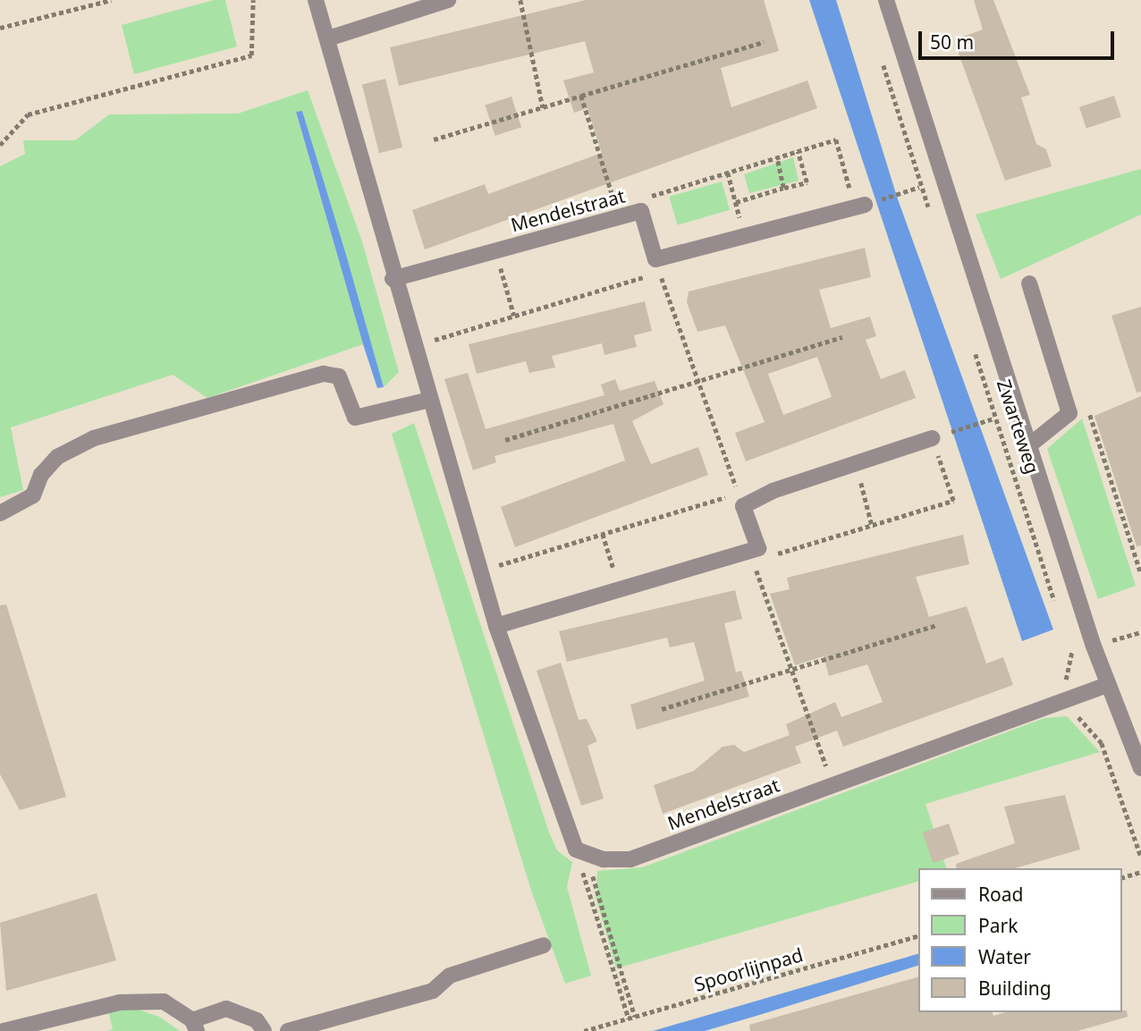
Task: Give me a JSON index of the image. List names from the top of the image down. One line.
{"streets":{"street":["Mendelstraat","Zwarteweg"],"path":["Spoorlijnpad"]},"crossings":[["Mendelstraat","Zwarteweg"]],"legend":["Road","Park","Water","Building"],"scale_bar":"50 m"}
